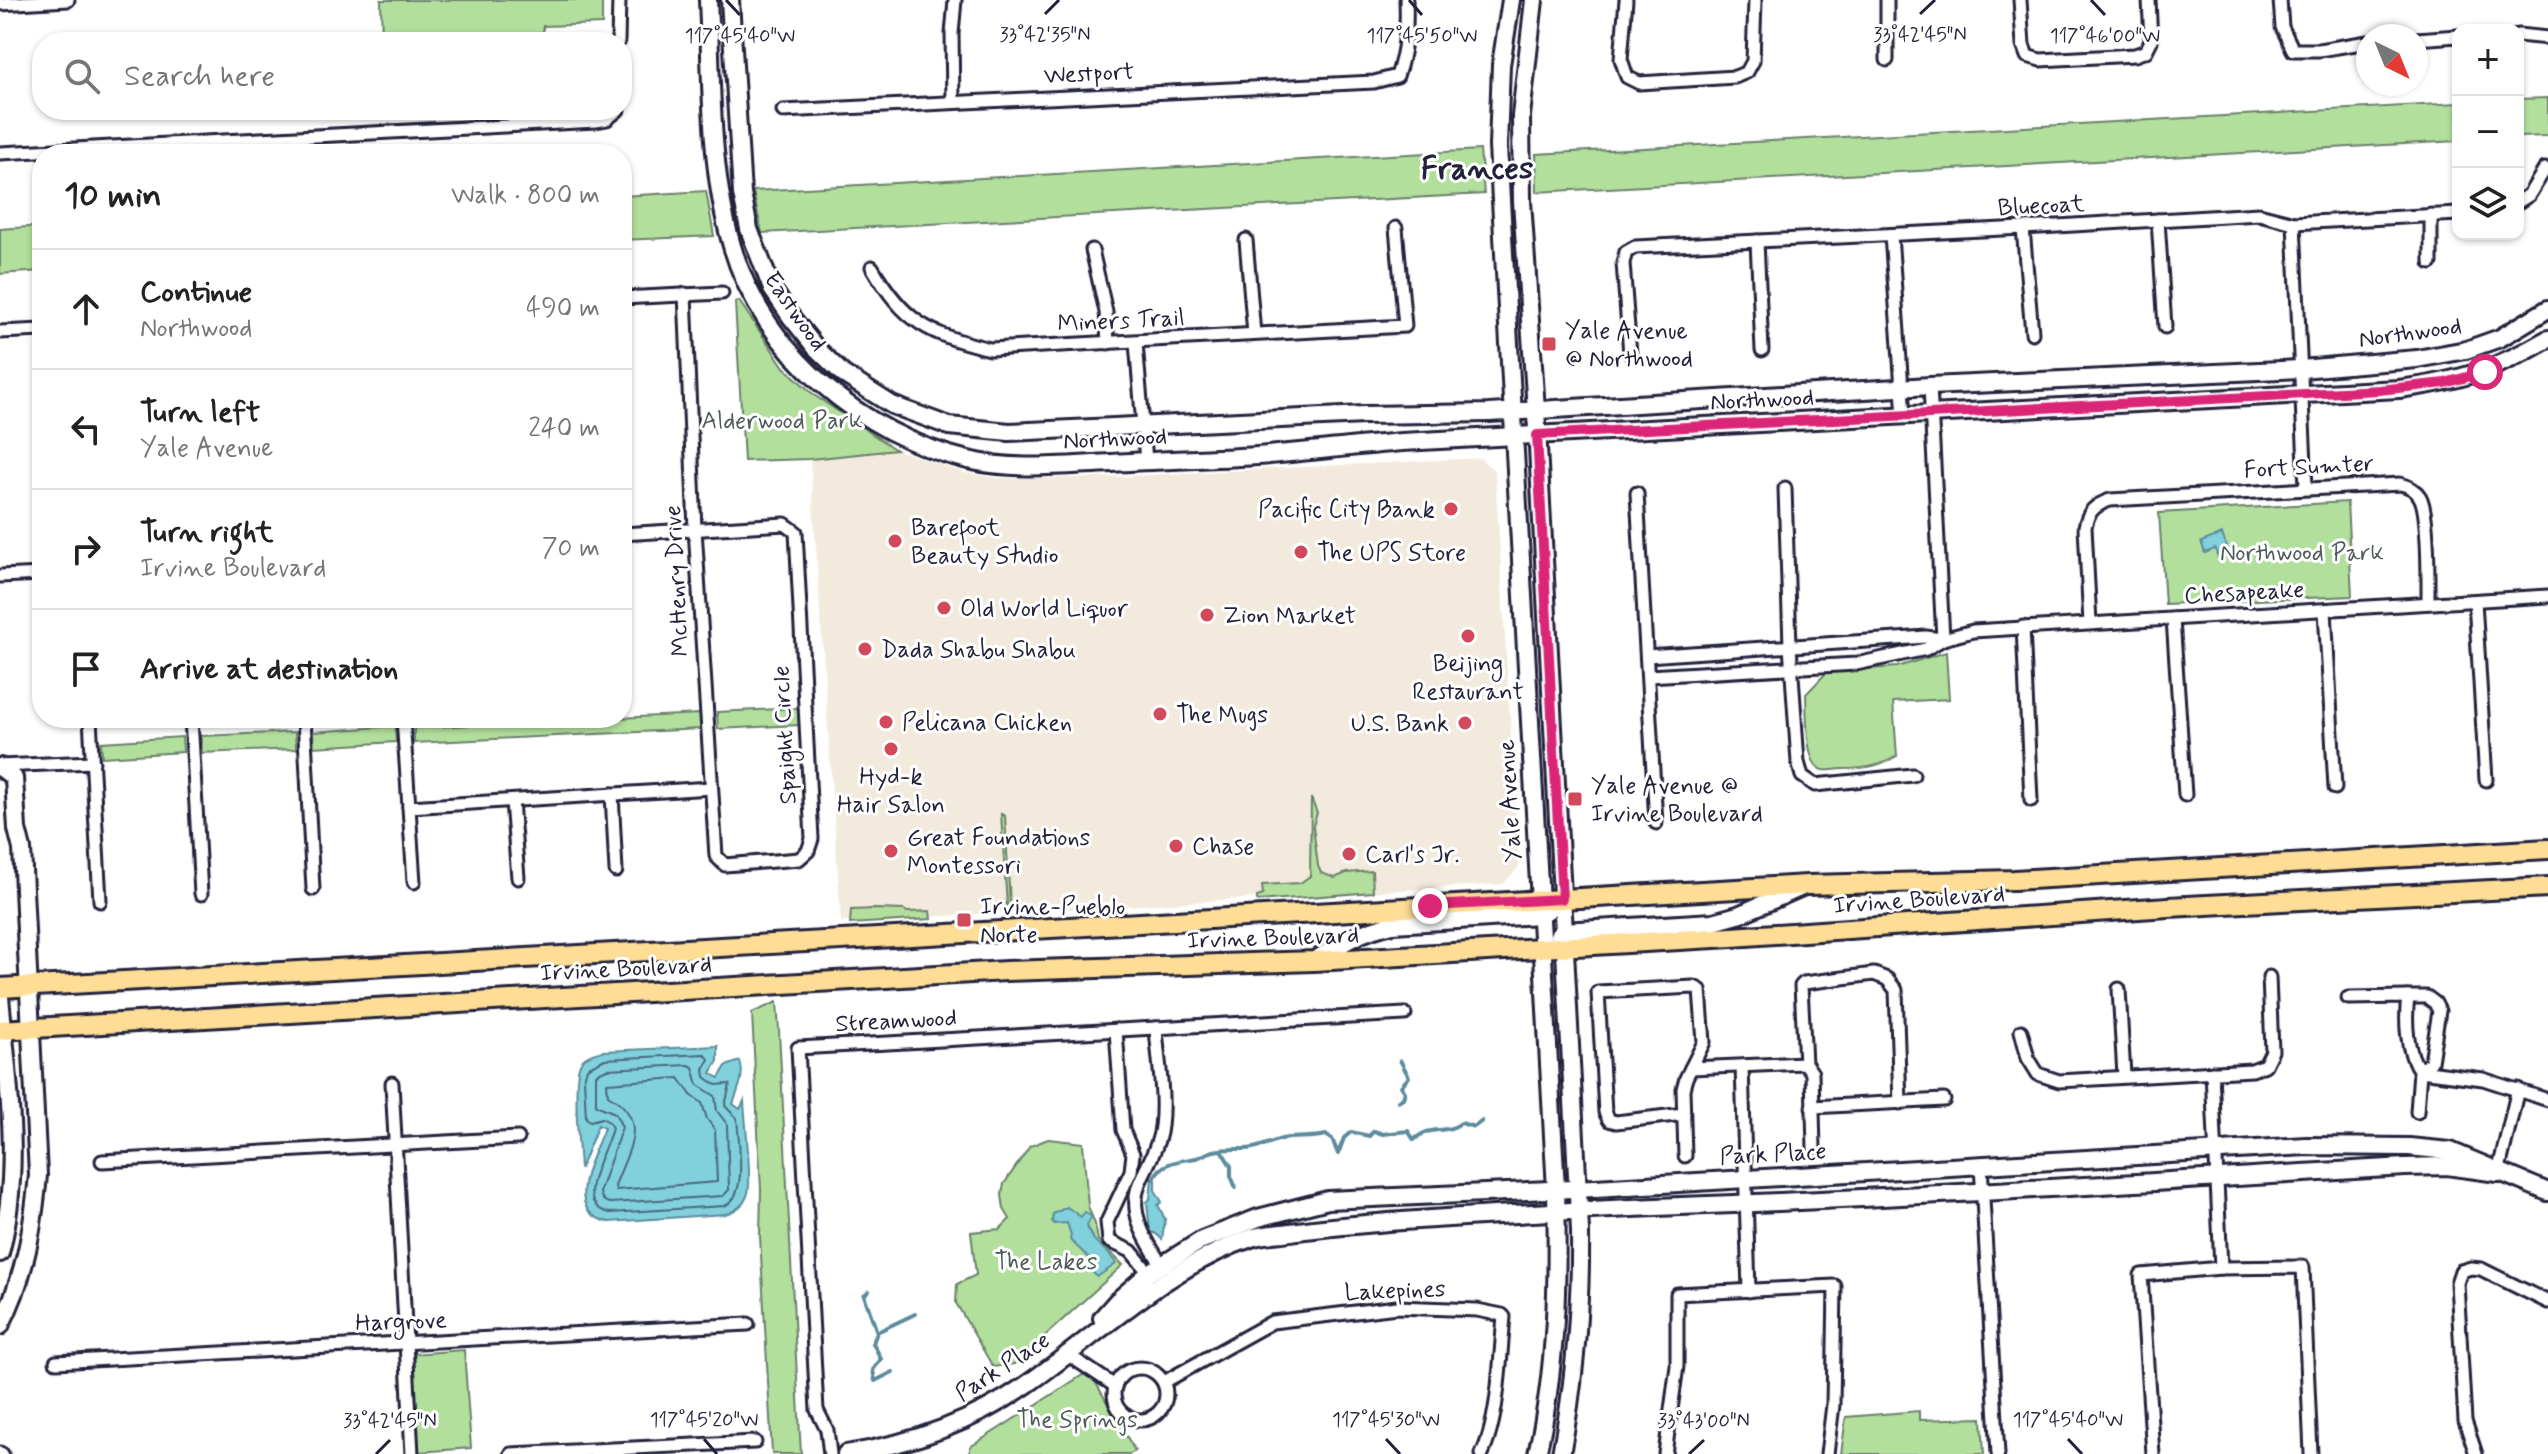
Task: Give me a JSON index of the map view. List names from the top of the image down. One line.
{"streets":{"main road":["Irvine Boulevard"],"street":["Westport","Bluecoat","Eastwood","Miners Trail","Northwood","Fort Sumter","McHenry Drive","Chesapeake","Spaight Circle","Yale Avenue","Streamwood","Park Place","Lakepines","Hargrove"]},"crossings":[["Eastwood","Northwood"],["Northwood","Yale Avenue"],["Fort Sumter","Chesapeake"],["McHenry Drive","Spaight Circle"],["Yale Avenue","Irvine Boulevard"],["Yale Avenue","Park Place"]],"districts":["Frances"],"parks":["Alderwood Park","Northwood Park","The Lakes","The Springs"],"places":{"transit":["Yale Avenue @ Northwood","Yale Avenue @ Irvine Boulevard","Irvine-Pueblo Norte"],"other":["Pacific City Bank","Barefoot Beauty Studio","The UPS Store","Old World Liquor","Zion Market","Beijing Restaurant","Dada Shabu Shabu","The Mugs","Pelicana Chicken","U.S. Bank","Hyd-k Hair Salon","Chase","Great Foundations Montessori","Carl's Jr."]},"north":"bottom right","page":{"map_buttons":["+","−"],"search":"Search here","heading":["10 min","Walk · 800 m"],"list":[["Continue","Northwood","490 m"],["Turn left","Yale Avenue","240 m"],["Turn right","Irvine Boulevard","70 m"],"Arrive at destination"]},"coordinates":["33°42'35\"N","33°42'45\"N","117°45'40\"W","117°45'50\"W","117°46'00\"W","117°45'20\"W","117°45'30\"W","33°43'00\"N"]}
